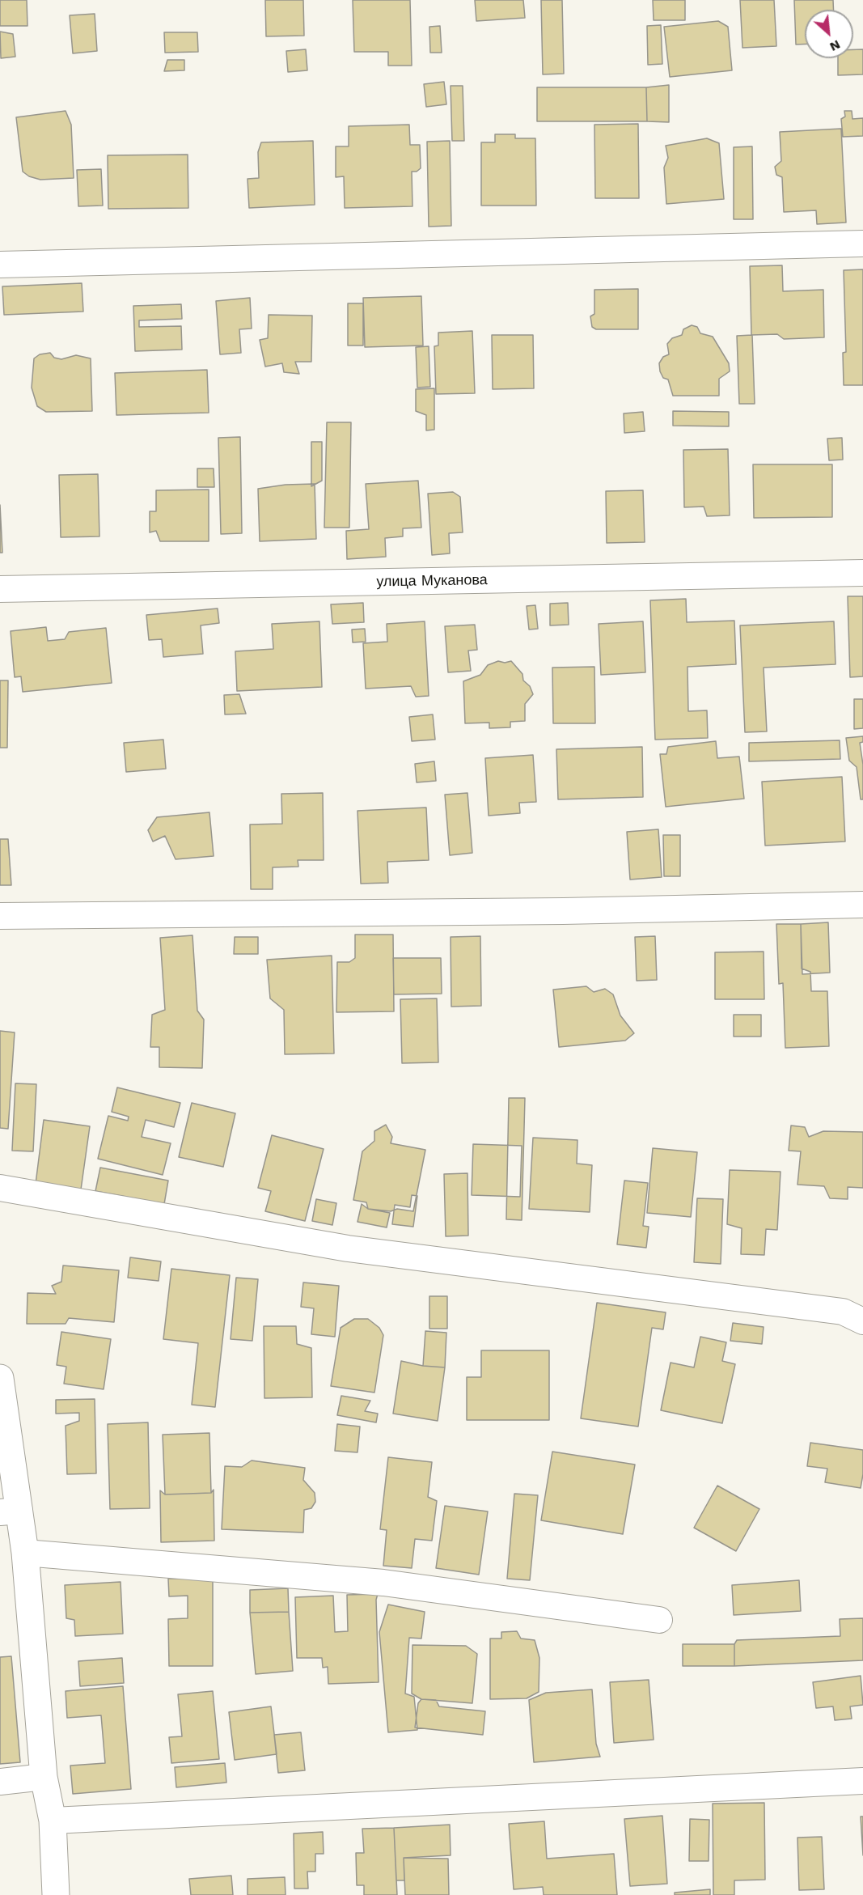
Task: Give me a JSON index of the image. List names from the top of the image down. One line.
{"streets":{"street":["улица Муканова"]},"north":"bottom right"}
